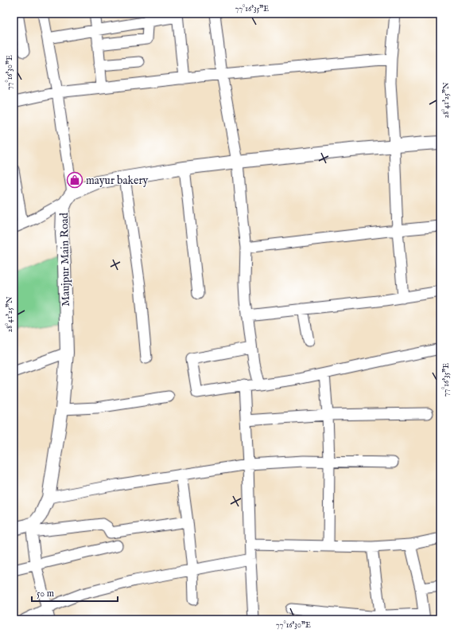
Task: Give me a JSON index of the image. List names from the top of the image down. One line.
{"streets":{"street":["Maujpur Main Road"]},"places":{"shop":["mayur bakery"]},"scale_bar":"50 m","coordinates":["77°16'35\"E","77°16'30\"E","28°41'25\"N"]}
